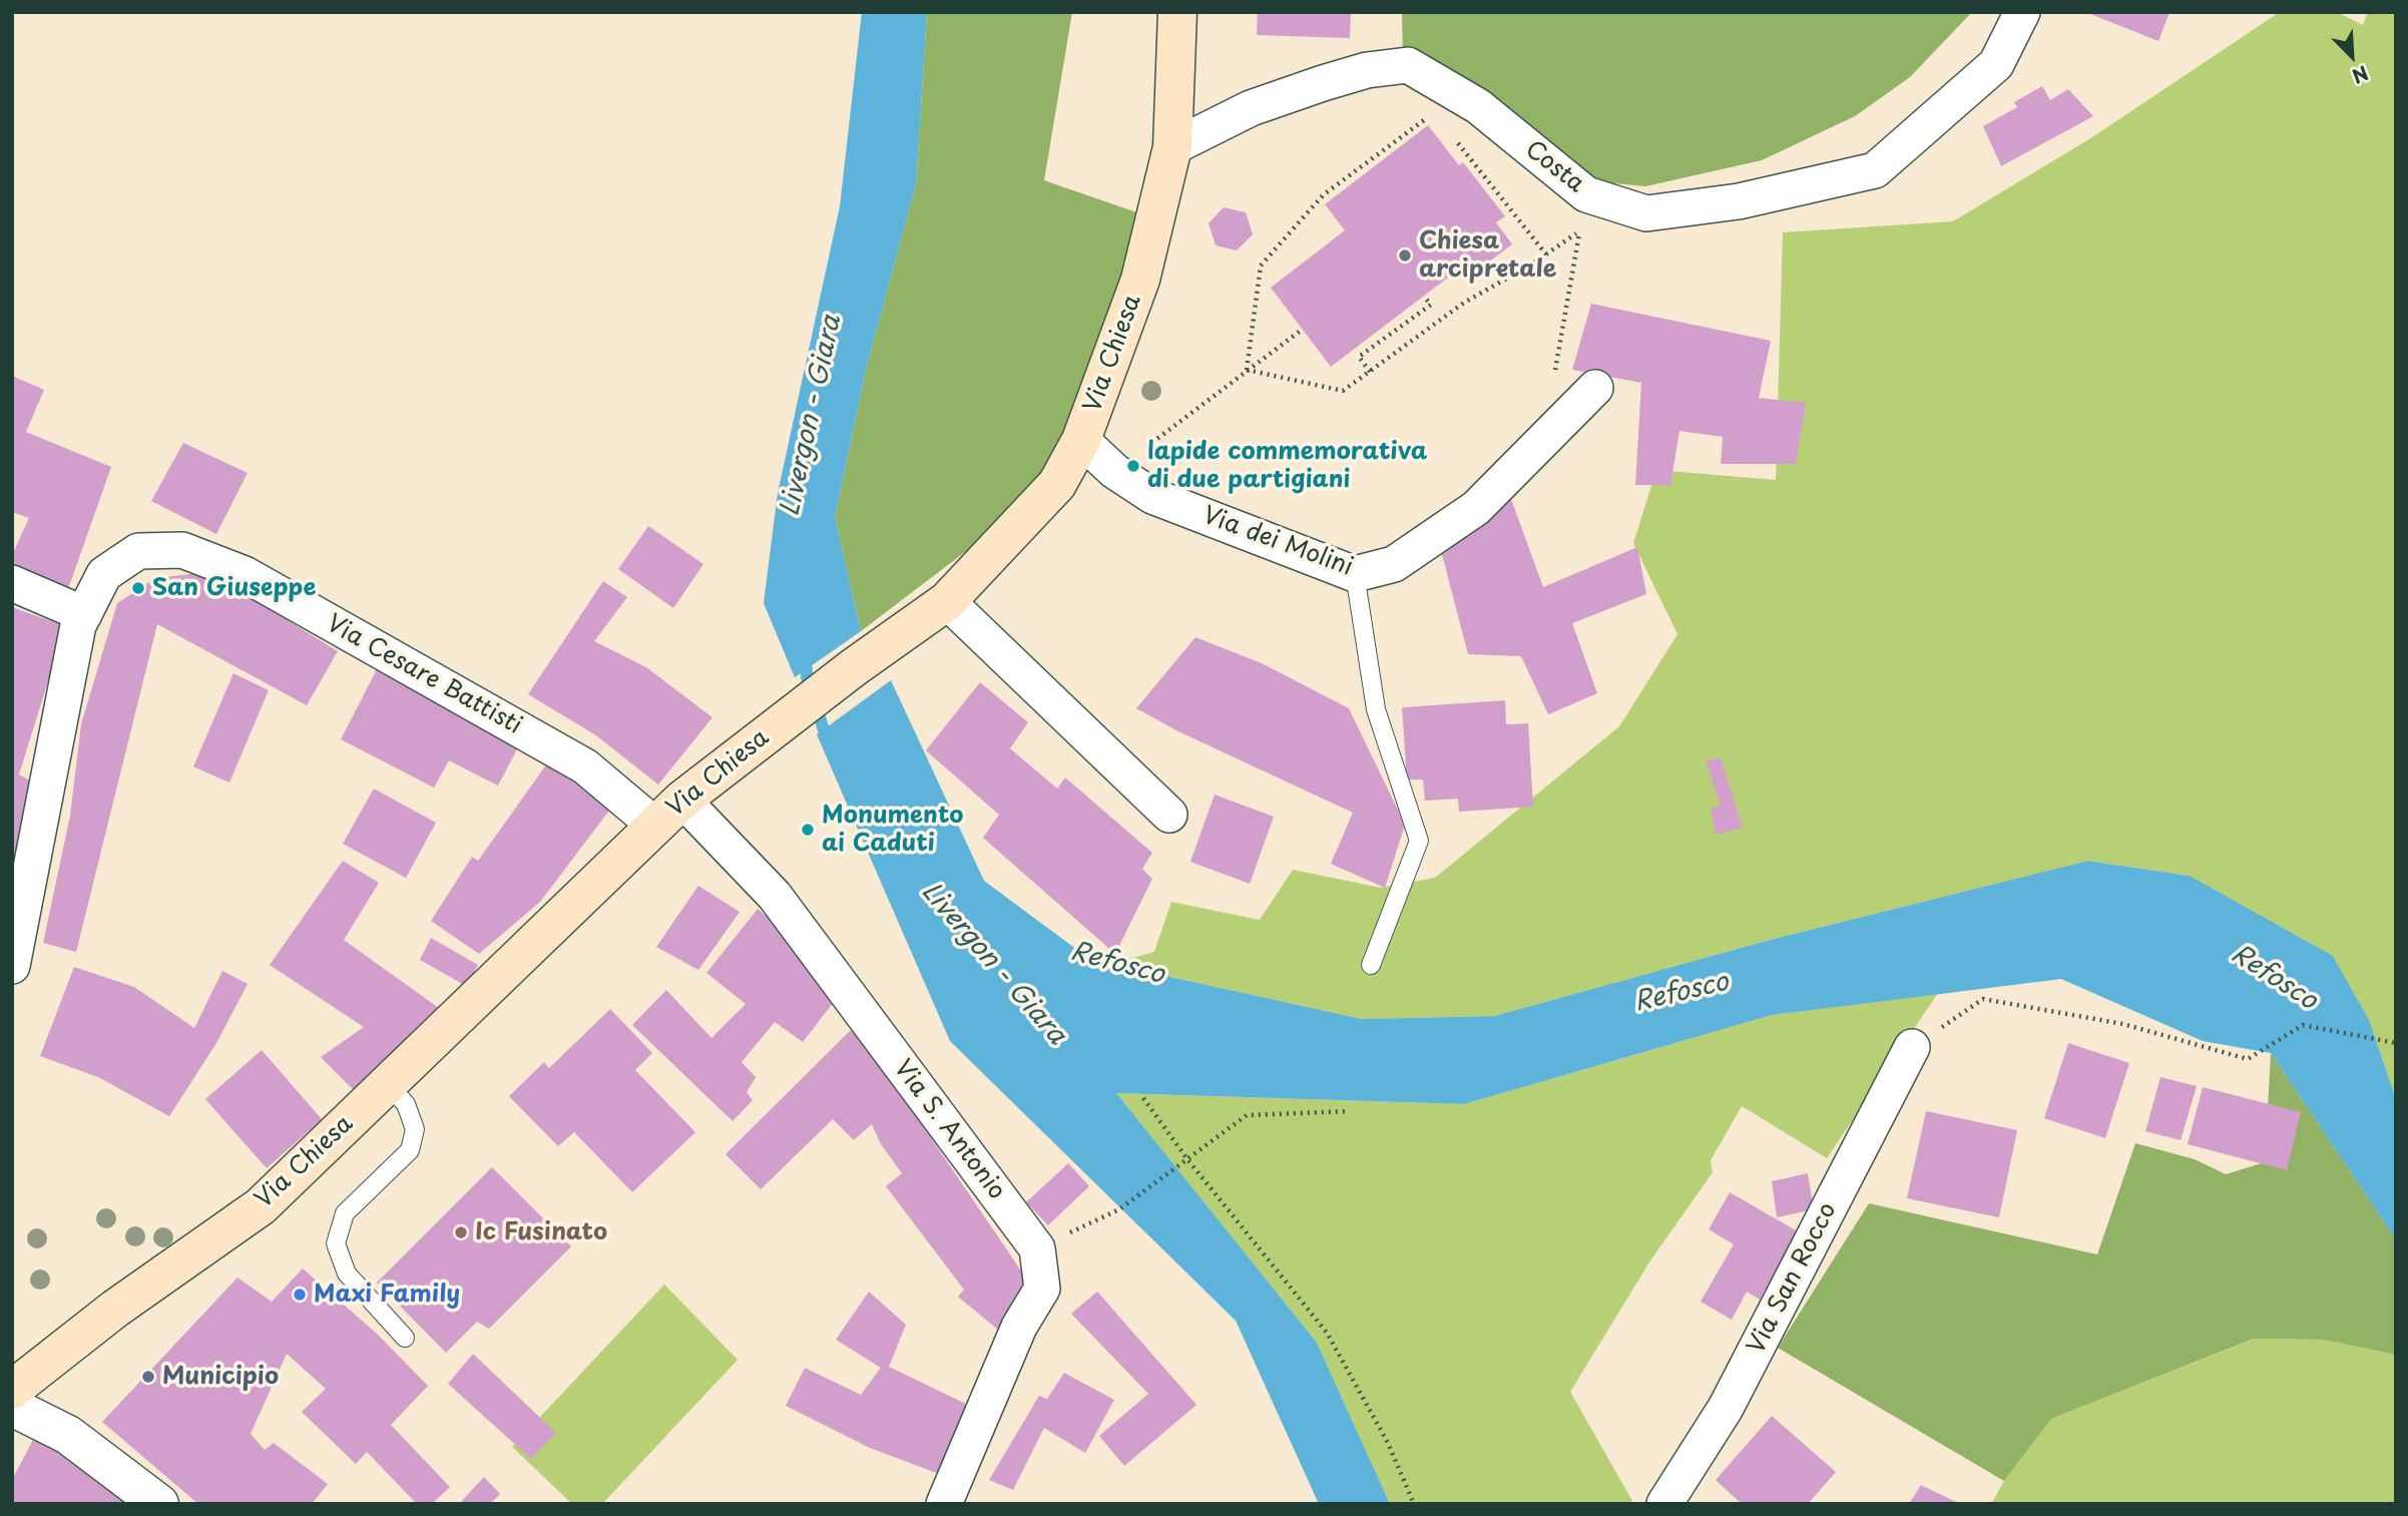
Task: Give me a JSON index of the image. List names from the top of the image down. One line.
{"streets":{"main road":["Via Chiesa"],"street":["Costa","Via dei Molini","Via Cesare Battisti","Via S. Antonio","Via San Rocco"]},"crossings":[["Costa","Via Chiesa"],["Via Chiesa","Via dei Molini"],["Via Chiesa","Via Cesare Battisti"],["Via Chiesa","Via S. Antonio"]],"water":["Livergon - Giara","Refosco"],"places":["Chiesa arcipretale","lapide commemorativa di due partigiani","San Giuseppe","Monumento ai Caduti","Ic Fusinato","Maxi Family","Municipio"],"north":"bottom right"}
